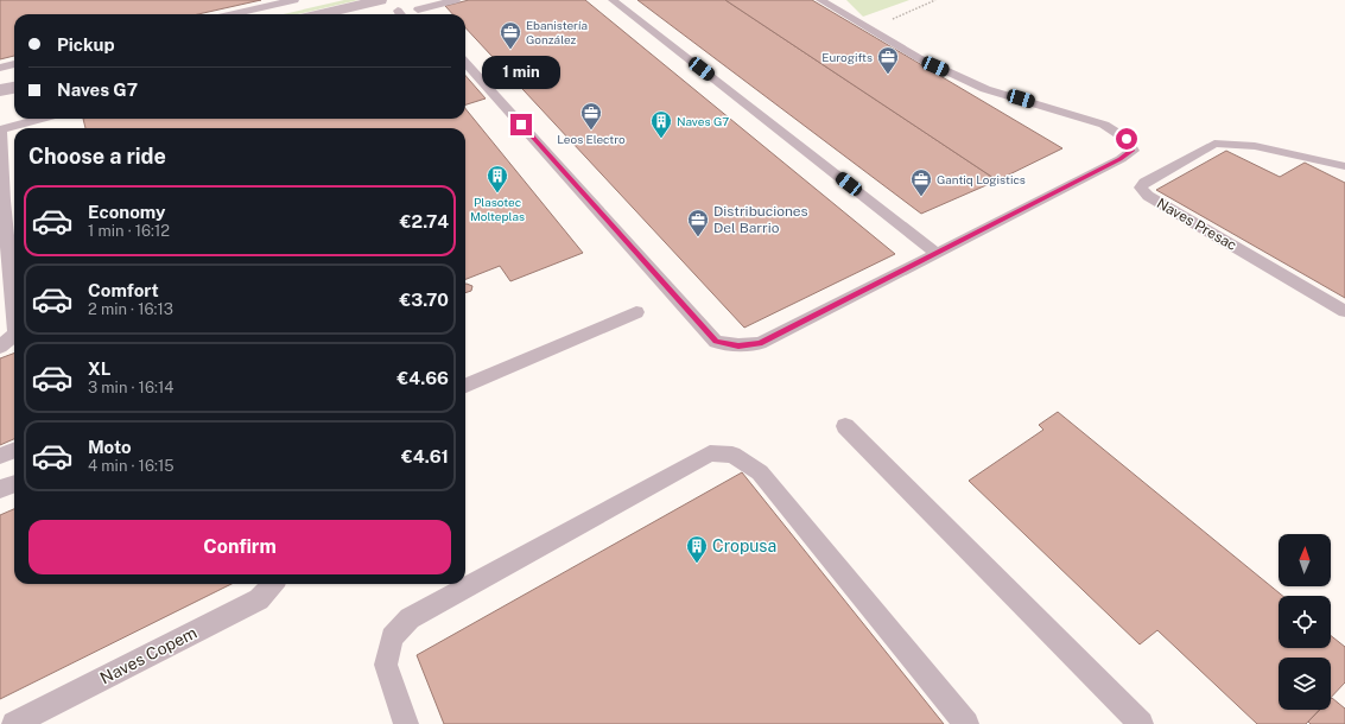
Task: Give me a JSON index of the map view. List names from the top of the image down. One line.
{"streets":{"lane":["Naves Presac","Naves Copem"]},"places":{"office":["Ebanistería González","Eurogifts","Leos Electro","Gantiq Logistics","Distribuciones Del Barrio"],"building":["Naves G7","Plasotec Molteplas","Cropusa"]},"north":"top","page":{"banner":["Pickup","Naves G7"],"bubble":"1 min","heading":"Choose a ride","list":[{"name":"Economy","note":"1 min · 16:12","value":"€2.74"},{"name":"Comfort","note":"2 min · 16:13","value":"€3.70"},{"name":"XL","note":"3 min · 16:14","value":"€4.66"},{"name":"Moto","note":"4 min · 16:15","value":"€4.61"}],"buttons":"Confirm"}}
